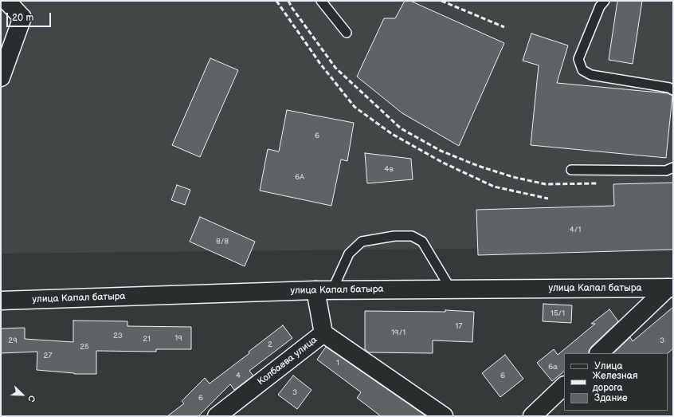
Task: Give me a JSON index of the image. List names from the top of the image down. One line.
{"streets":{"main road":["улица Капал батыра","Колбаева улица"]},"crossings":[["улица Капал батыра","Колбаева улица"]],"house_numbers":["6","4в","6А","4/1","8/8","15/1","17","19/1","23","19","21","29","3","2","25","27","1","6а","4","6","3","6"],"legend":["Улица","Железная дорога","Здание"],"scale_bar":"20 m","north":"bottom right"}
